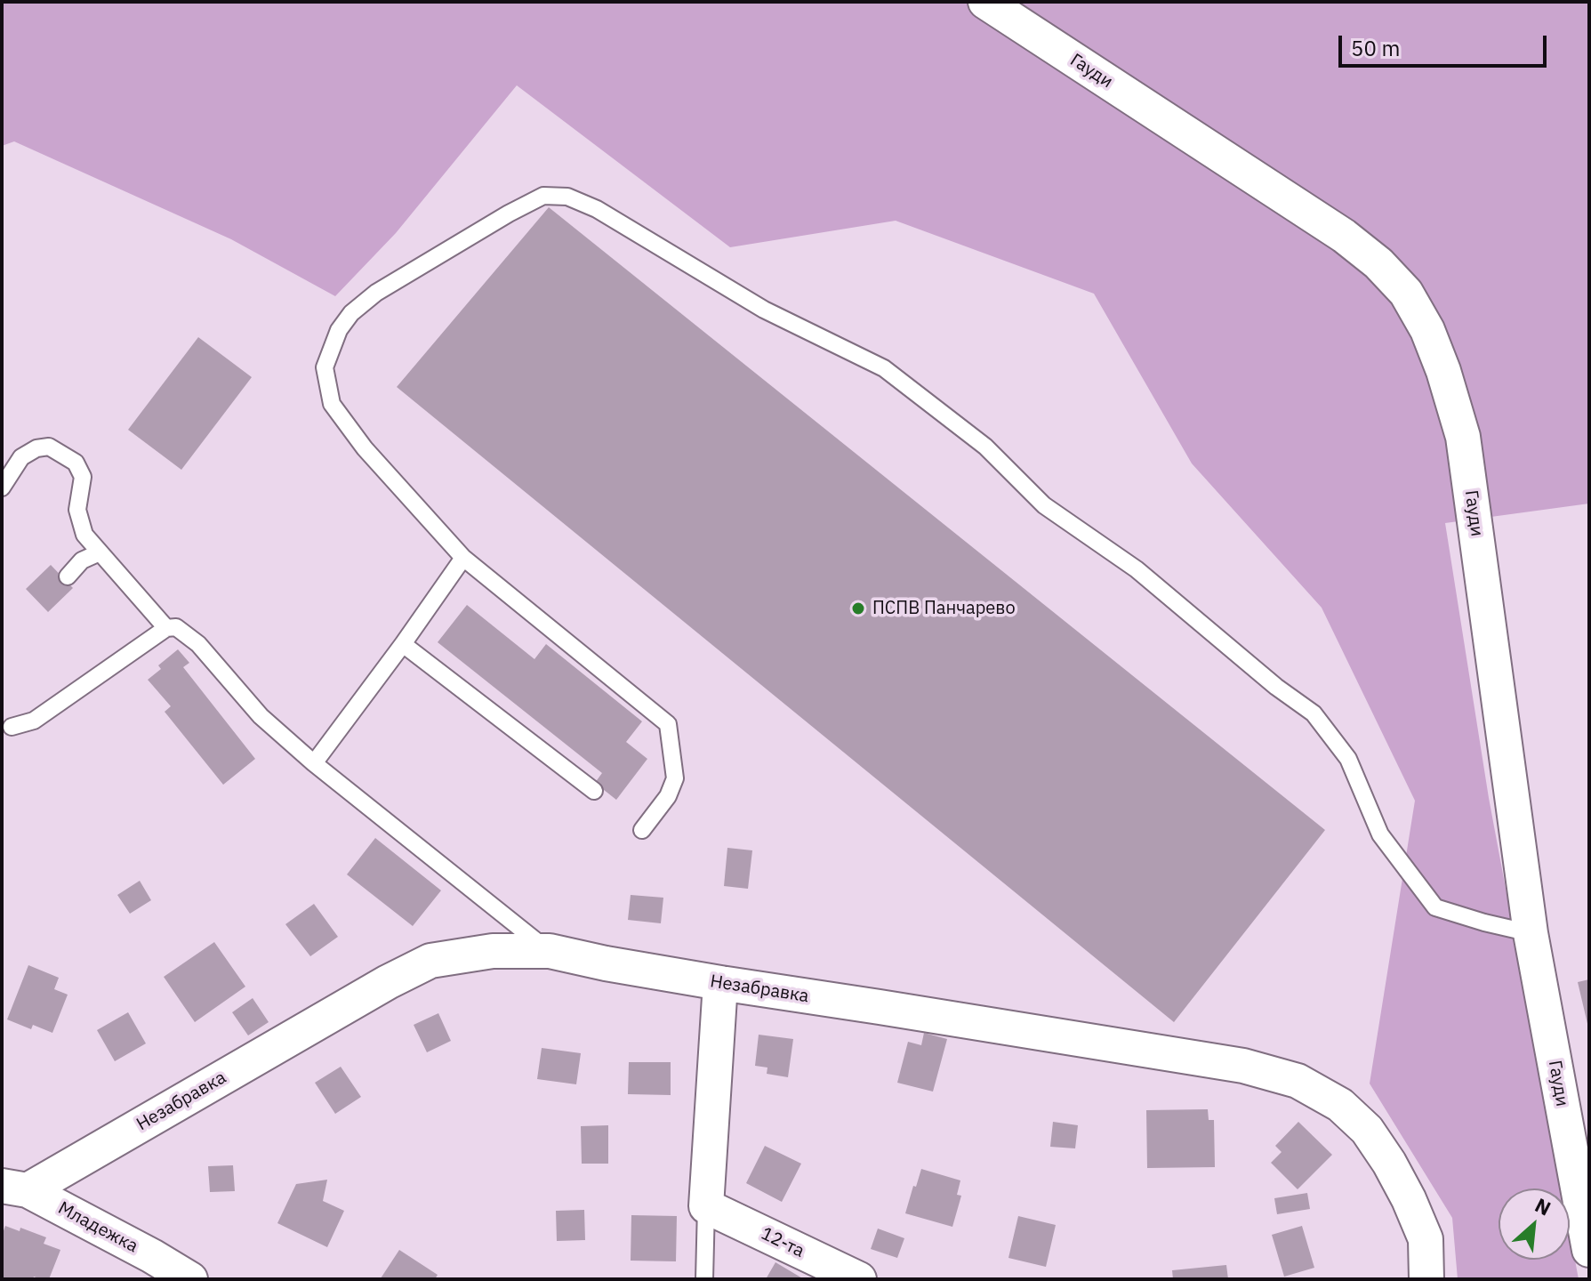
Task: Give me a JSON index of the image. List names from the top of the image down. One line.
{"streets":{"street":["Гауди","Незабравка","Младежка","12-та"]},"crossings":[["Незабравка","Младежка"]],"places":["ПСПВ Панчарево"],"scale_bar":"50 m","north":"top right"}
